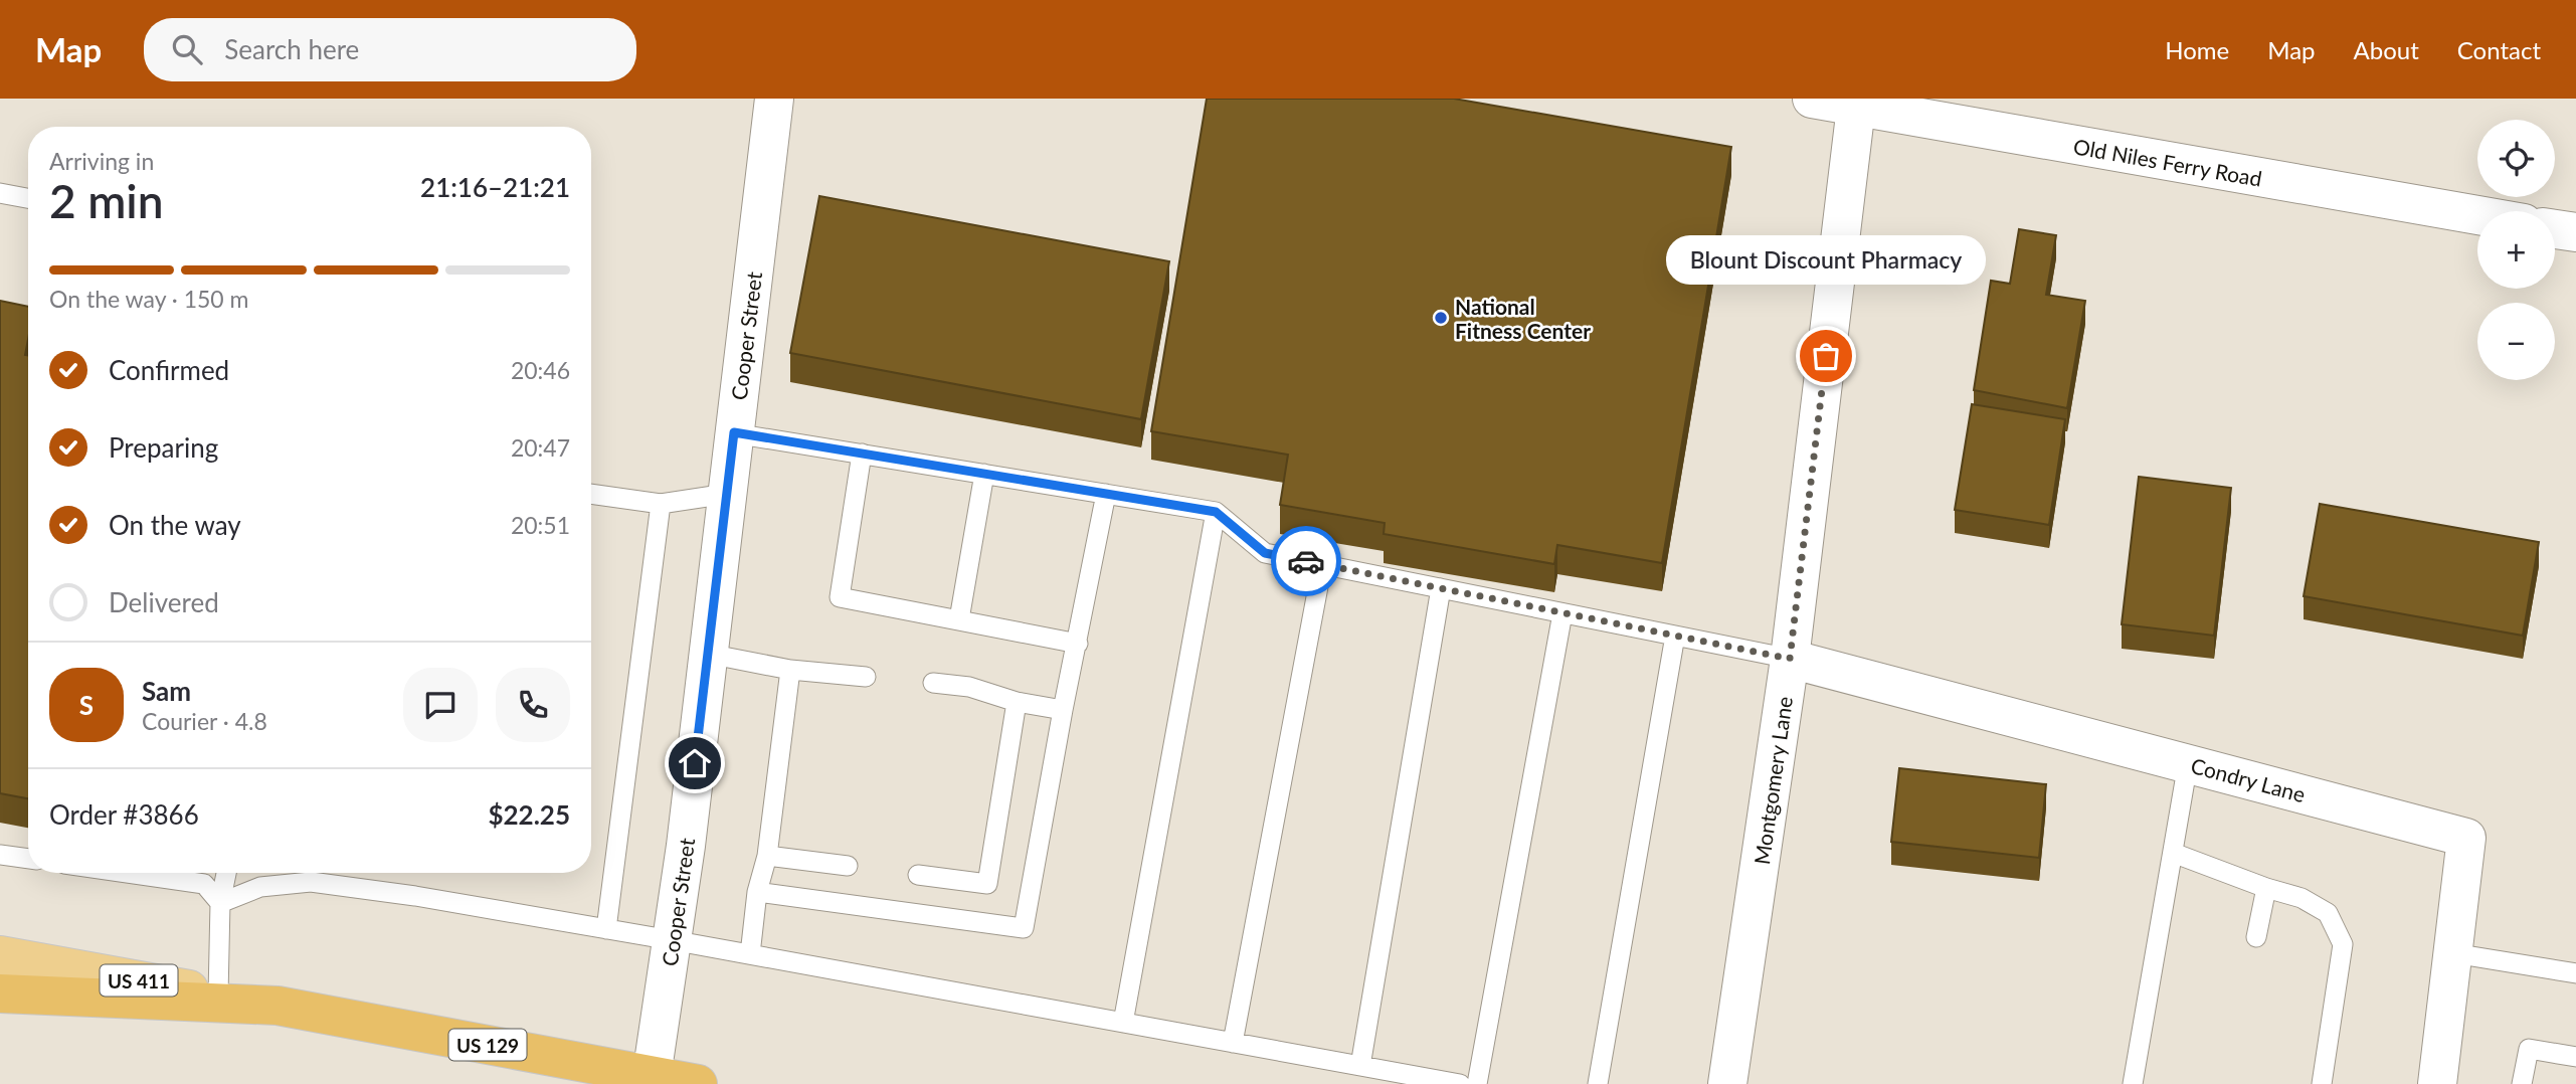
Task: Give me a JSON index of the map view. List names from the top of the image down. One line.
{"streets":{"highway":["US 129"],"main road":["US 411"],"street":["Old Niles Ferry Road","Cooper Street","Condry Lane","Montgomery Lane"]},"crossings":[["Old Niles Ferry Road","Montgomery Lane"],["Cooper Street","US 129"],["Condry Lane","Montgomery Lane"],["US 411","US 129"]],"places":["National Fitness Center","Blount Discount Pharmacy"],"page":{"header":"Map","search":"Search here","nav":["Home","Map","About","Contact"],"map_buttons":["+","−"],"heading":["2 min","Arriving in","21:16–21:21"],"panel":["Sam","Courier · 4.8","Order #3866","$22.25"],"bubble":"Blount Discount Pharmacy","bar":"On the way · 150 m","list":[["Confirmed","20:46"],["Preparing","20:47"],["On the way","20:51"],"Delivered"],"round":"S"}}
